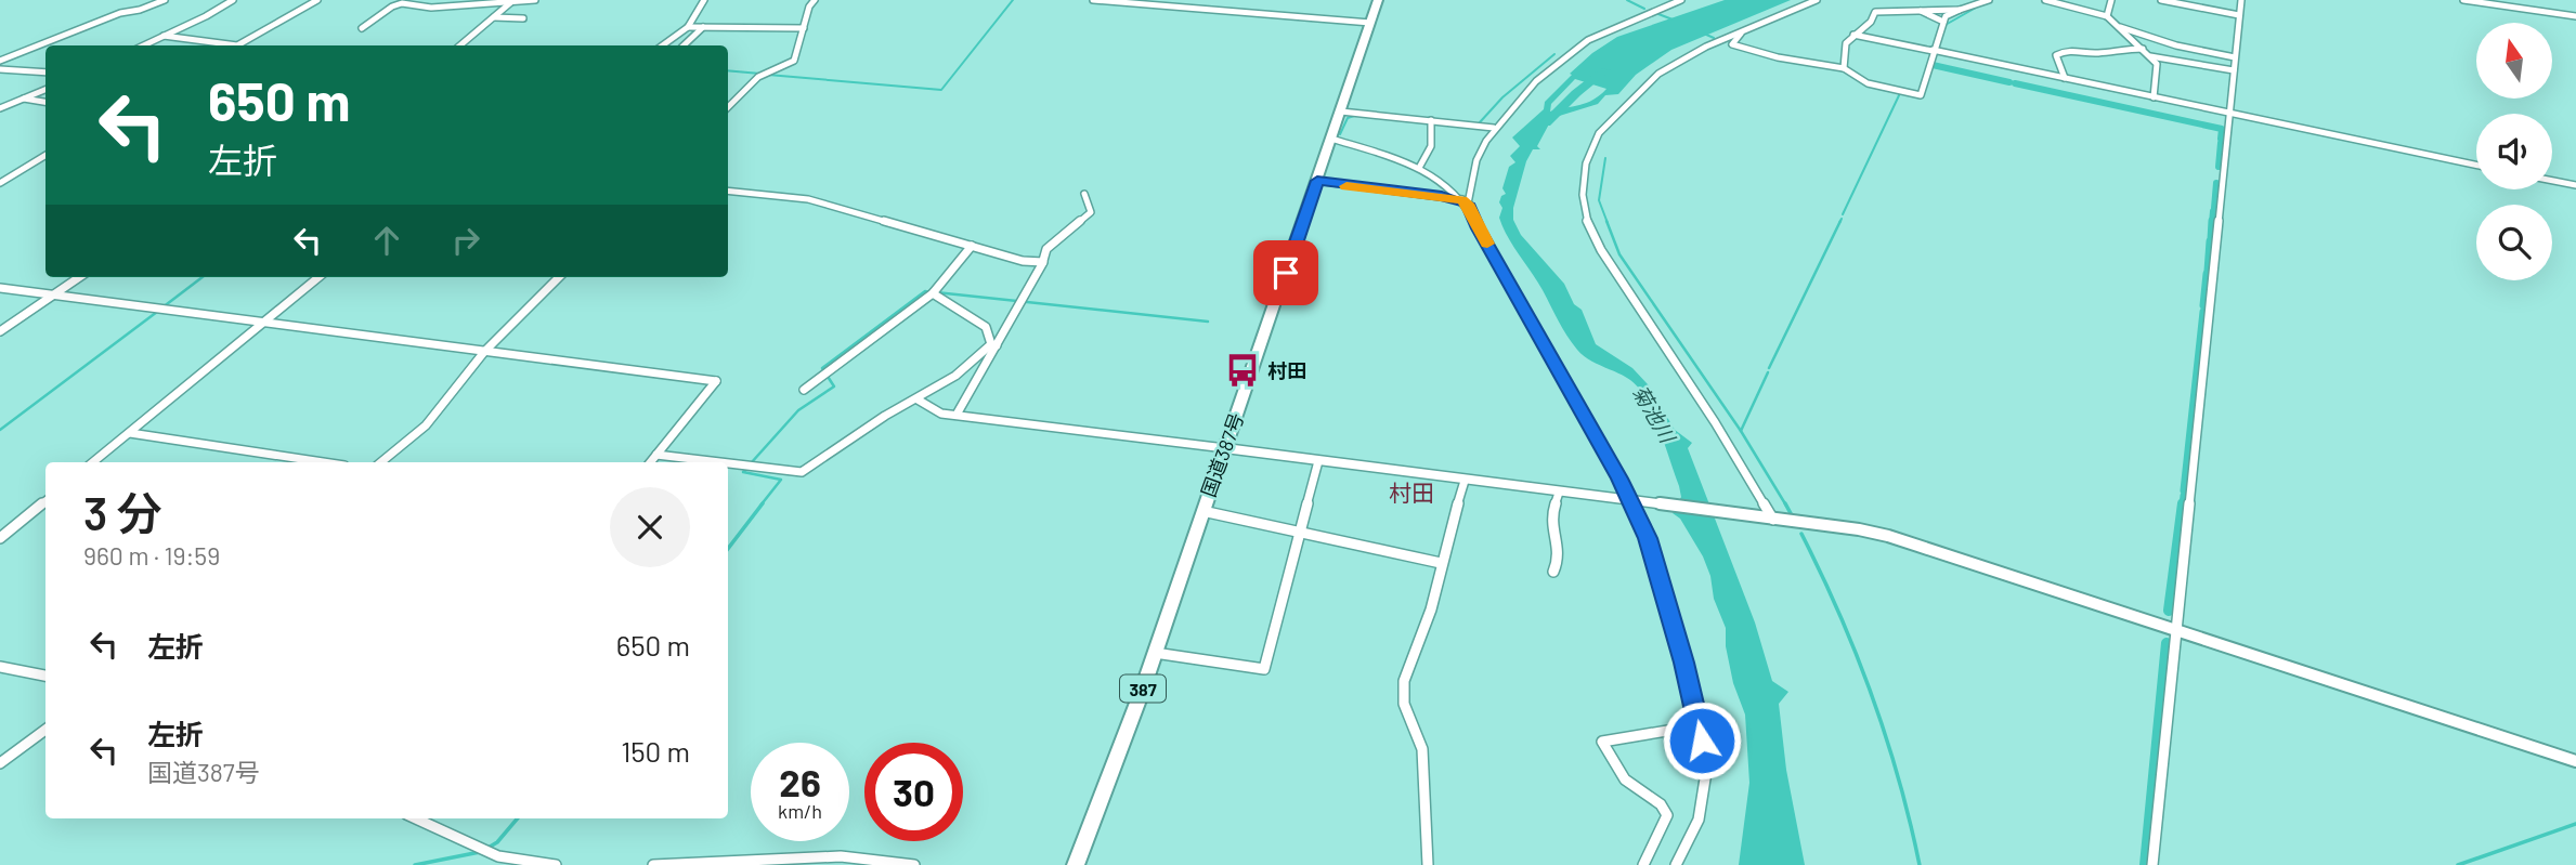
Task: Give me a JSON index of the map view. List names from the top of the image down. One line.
{"streets":{"highway":["国道387号","387"]},"districts":["村田"],"water":["菊池川"],"places":{"bus stop":["村田"]},"north":"top","page":{"turn":["650 m","左折"],"heading":["3 分","960 m · 19:59"],"list":[{"name":"左折","value":"650 m"},{"name":"左折","note":"国道387号","value":"150 m"}],"speed":"26 km/h","limit":"30"}}
